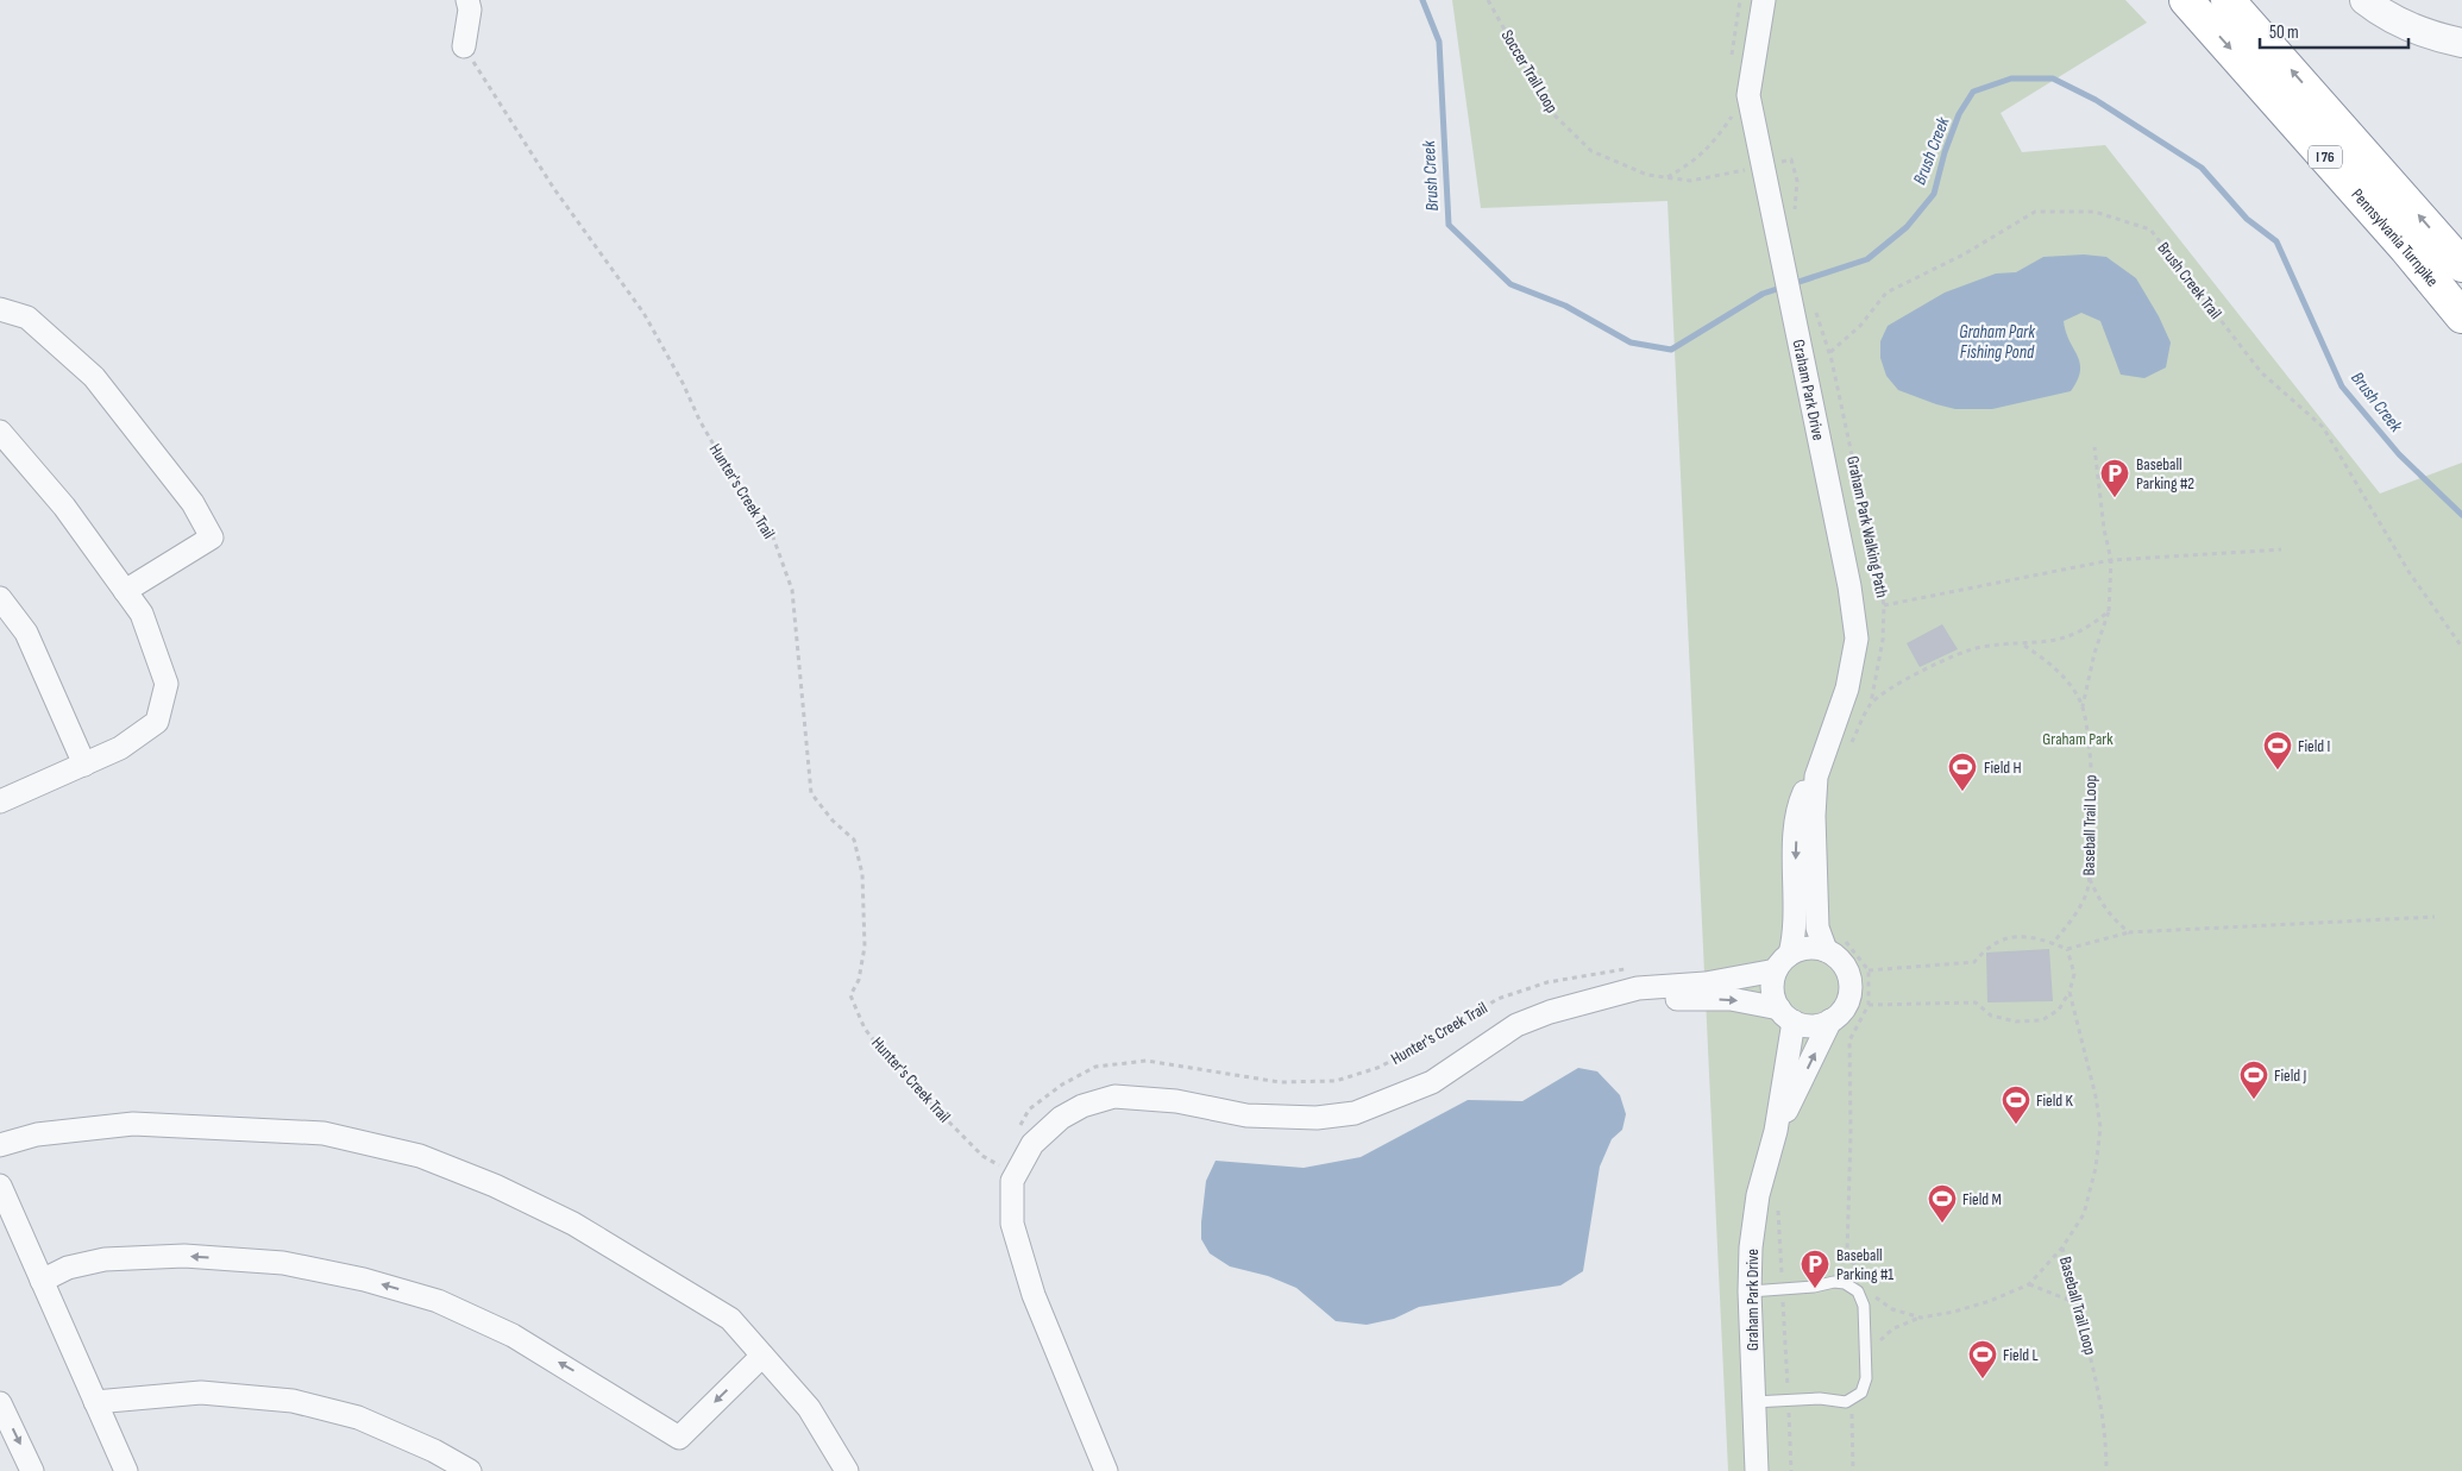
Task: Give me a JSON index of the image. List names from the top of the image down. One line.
{"streets":{"highway":["I 76","Pennsylvania Turnpike"],"street":["Graham Park Drive"],"path":["Soccer Trail Loop","Brush Creek Trail","Hunter's Creek Trail","Graham Park Walking Path","Baseball Trail Loop"]},"crossings":[["Brush Creek Trail","Graham Park Walking Path"]],"water":["Brush Creek","Graham Park Fishing Pond"],"parks":["Graham Park"],"places":{"parking":["Baseball Parking #2","Baseball Parking #1"],"sports":["Field I","Field H","Field J","Field K","Field M","Field L"]},"scale_bar":"50 m"}
